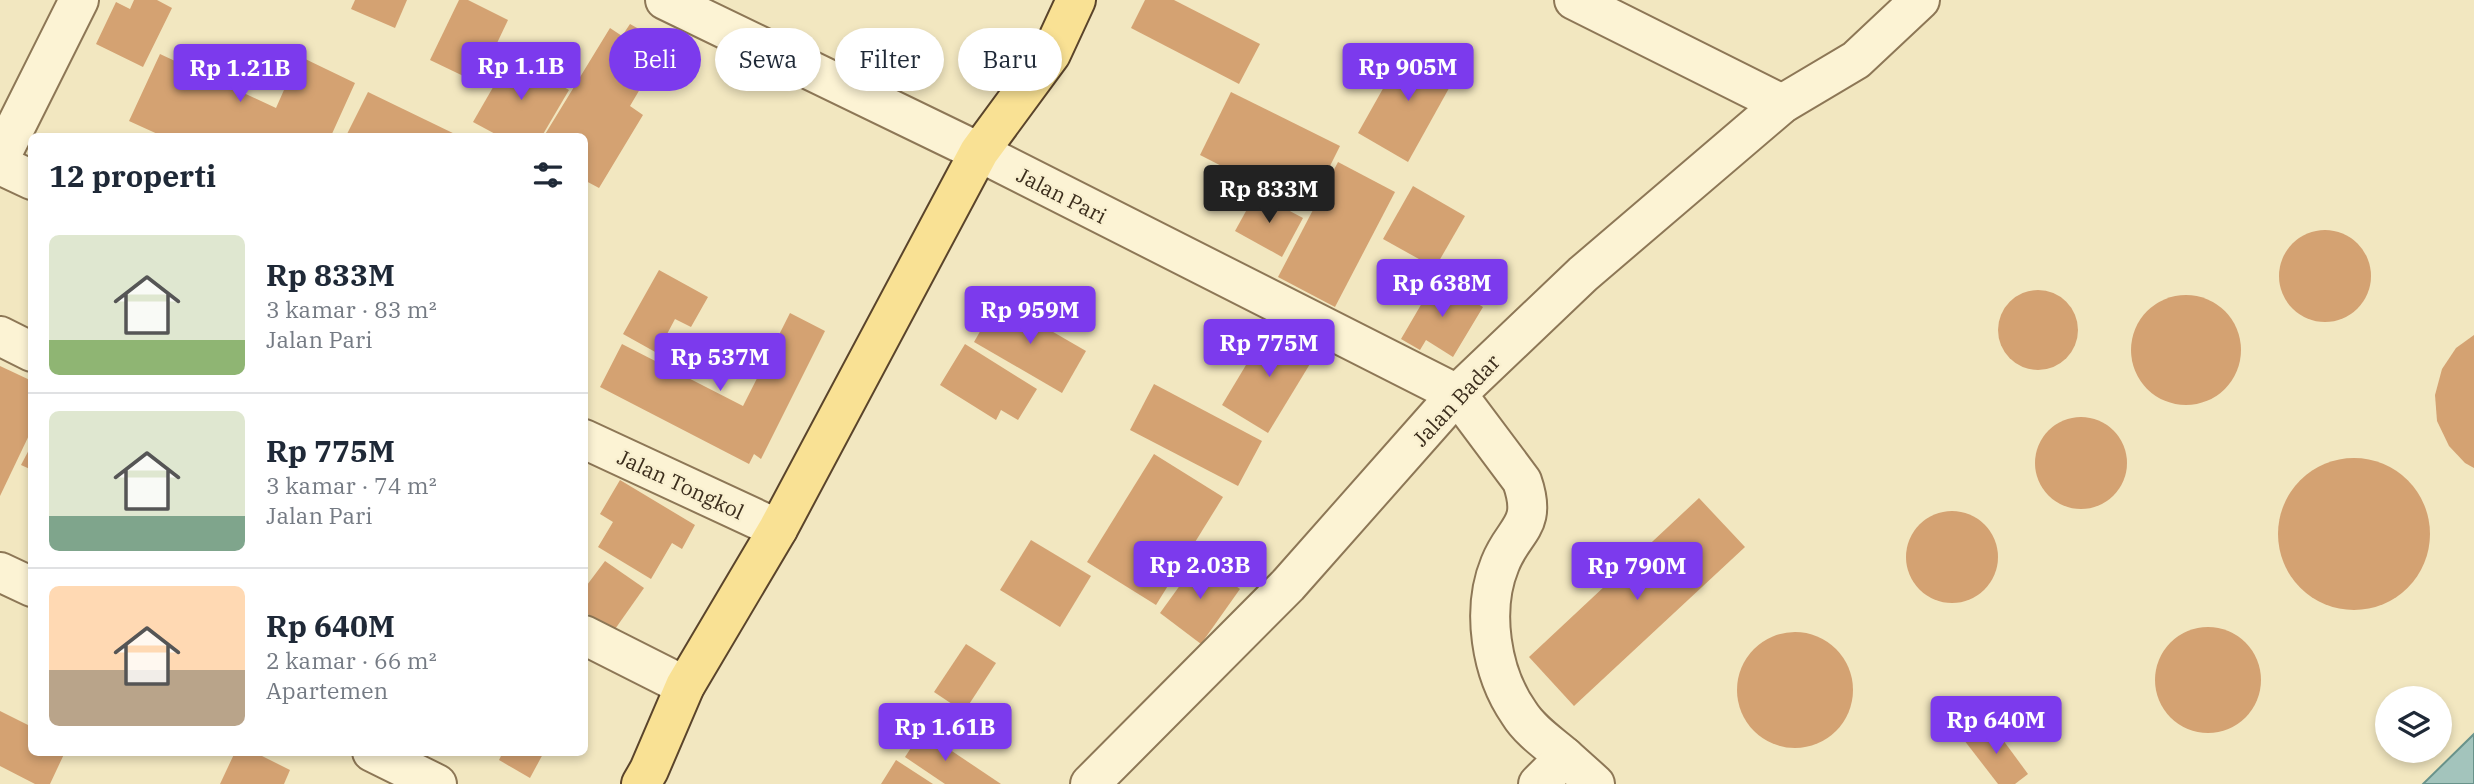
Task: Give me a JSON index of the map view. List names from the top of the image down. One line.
{"streets":{"street":["Jalan Pari","Jalan Badar","Jalan Tongkol"]},"crossings":[["Jalan Pari","Jalan Badar"]],"page":{"chip":["Beli","Sewa","Filter","Baru"],"price":["Rp 1.1B","Rp 905M","Rp 1.21B","Rp 833M","Rp 638M","Rp 959M","Rp 775M","Rp 537M","Rp 2.03B","Rp 790M","Rp 640M","Rp 1.61B"],"heading":"12 properti","list":[{"name":"Rp 833M","note":"3 kamar · 83 m² · Jalan Pari"},{"name":"Rp 775M","note":"3 kamar · 74 m² · Jalan Pari"},{"name":"Rp 640M","note":"2 kamar · 66 m² · Apartemen"}]}}
